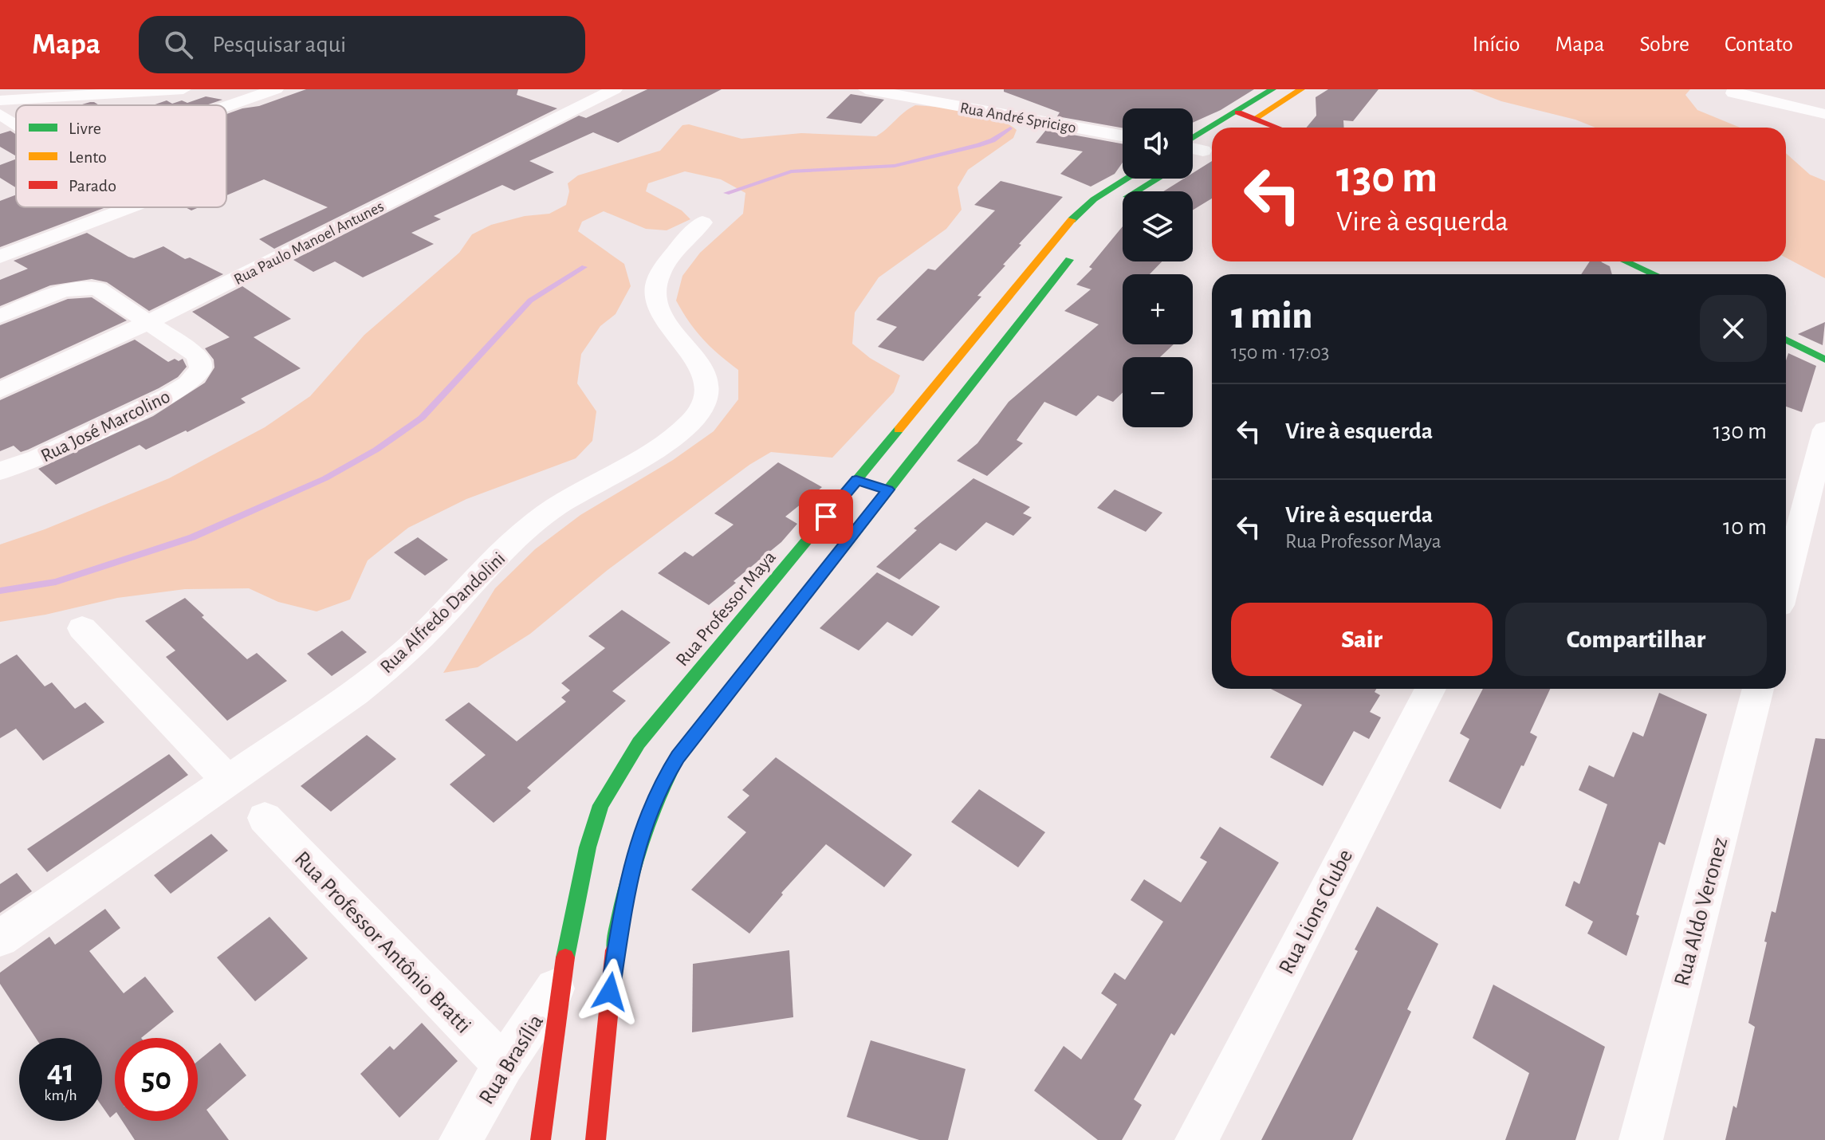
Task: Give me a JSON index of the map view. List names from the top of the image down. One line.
{"streets":{"main road":["Rua Professor Maya"],"street":["Rua André Spricigo","Rua Paulo Manoel Antunes","Rua José Marcolino","Rua Alfredo Dandolini","Rua Lions Clube","Rua Aldo Veronez","Rua Professor Antônio Bratti","Rua Brasília"]},"crossings":[["Rua Paulo Manoel Antunes","Rua José Marcolino"],["Rua Professor Maya","Rua Brasília"],["Rua Professor Antônio Bratti","Rua Brasília"]],"legend":["Livre","Lento","Parado"],"page":{"header":"Mapa","search":"Pesquisar aqui","nav":["Início","Mapa","Sobre","Contato"],"map_buttons":["+","−"],"turn":["130 m","Vire à esquerda"],"heading":["1 min","150 m · 17:03"],"list":[{"name":"Vire à esquerda","value":"130 m"},{"name":"Vire à esquerda","note":"Rua Professor Maya","value":"10 m"}],"buttons":["Sair","Compartilhar"],"speed":"41 km/h","limit":"50"}}
